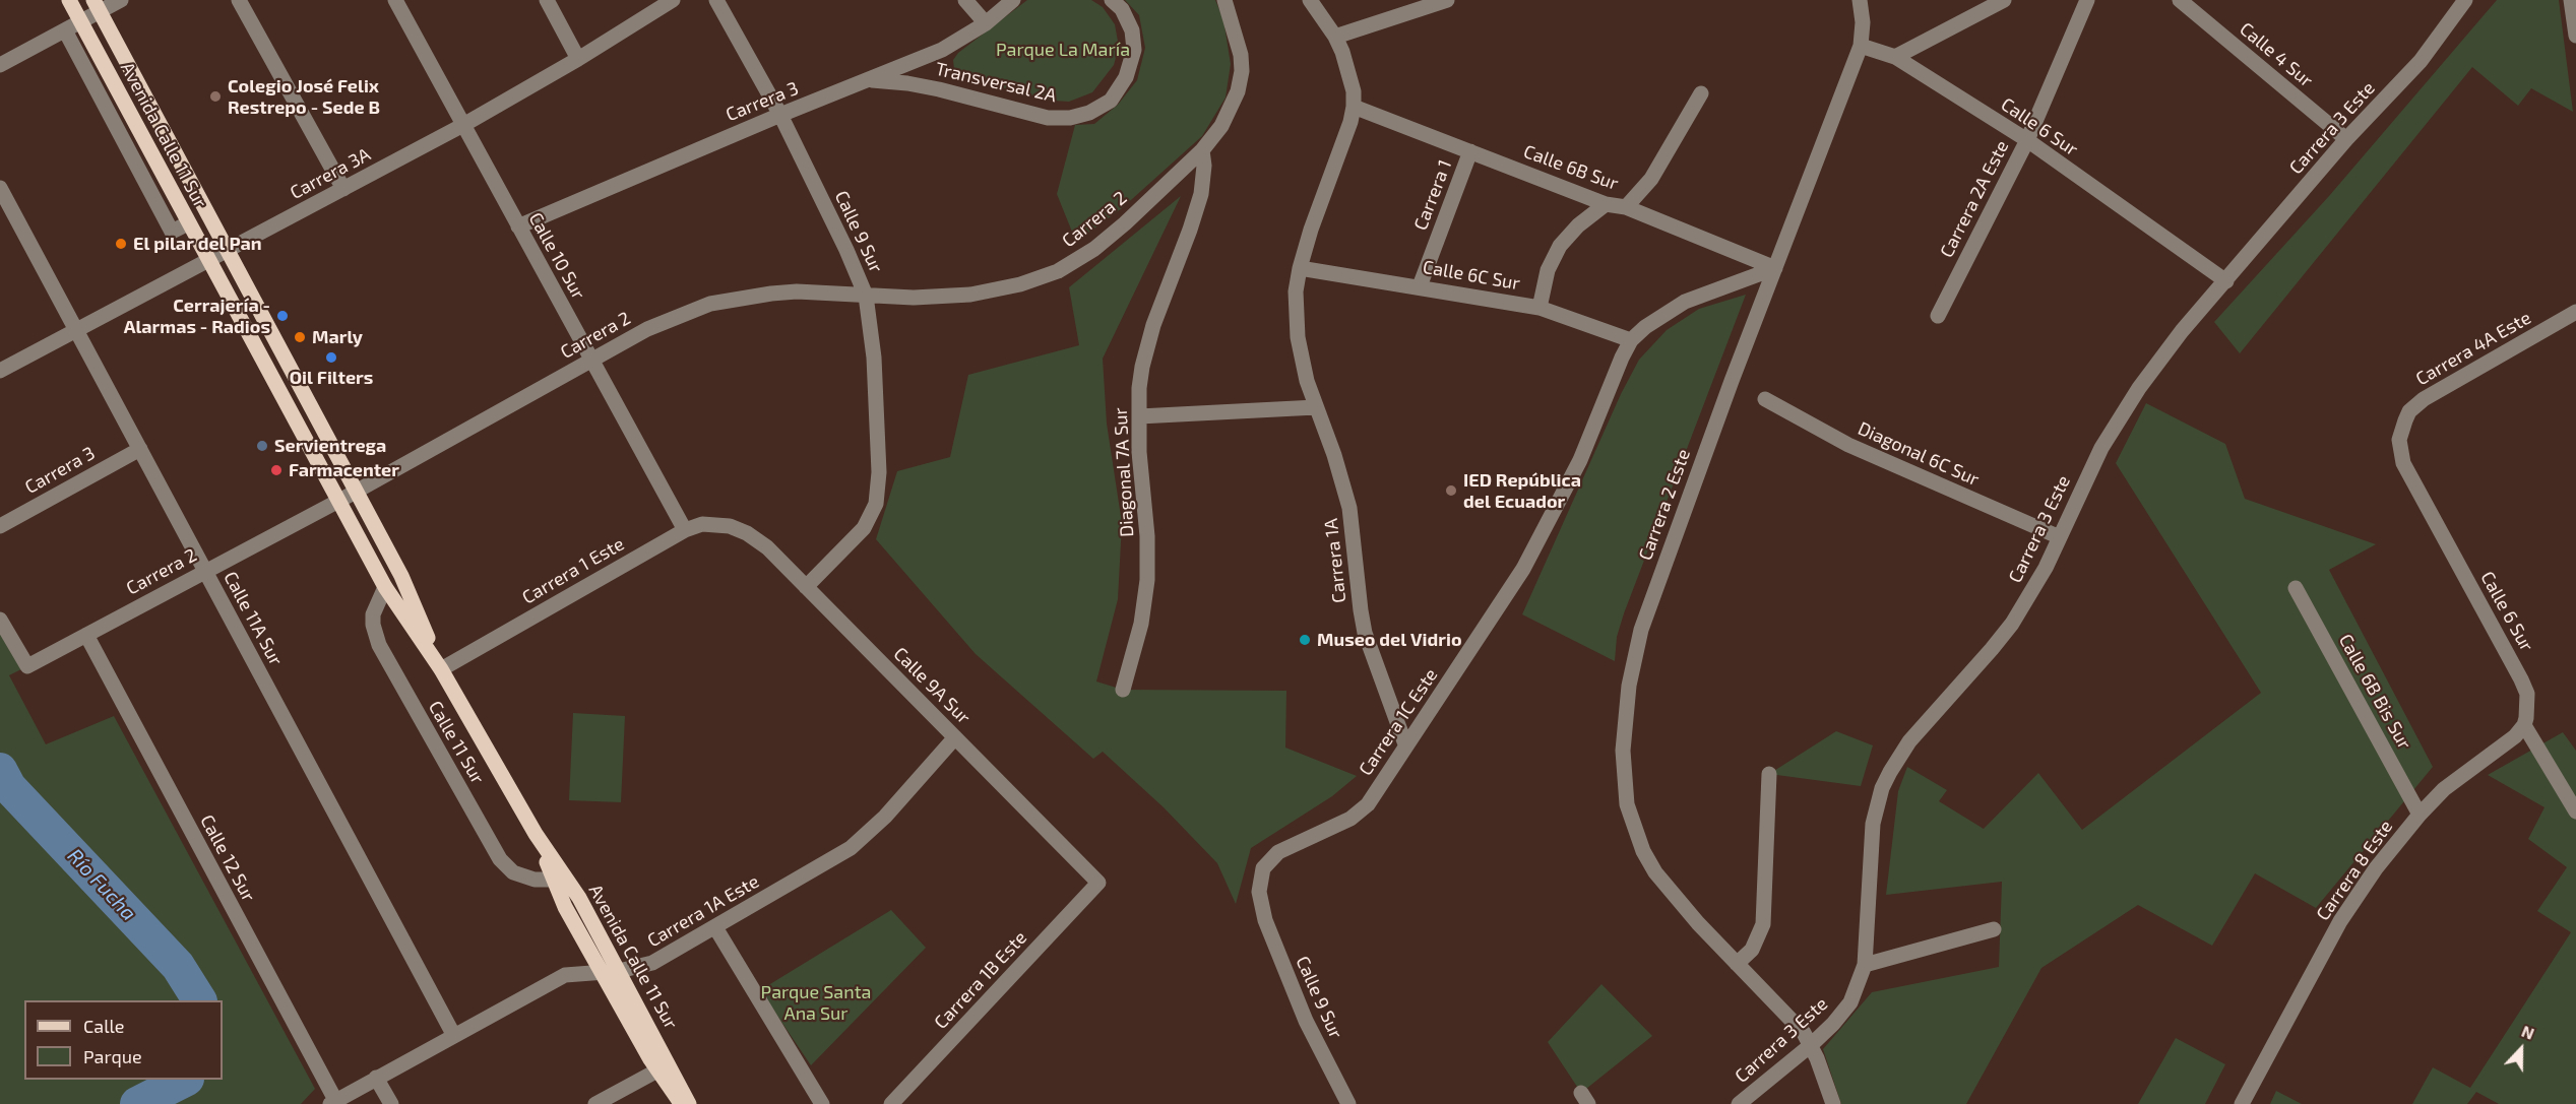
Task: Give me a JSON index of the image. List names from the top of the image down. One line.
{"streets":{"main road":["Avenida Calle 11 Sur"],"street":["Calle 4 Sur","Transversal 2A","Carrera 3","Calle 6 Sur","Carrera 3 Este","Calle 6B Sur","Carrera 3A","Carrera 1","Carrera 2A Este","Carrera 2","Calle 9 Sur","Calle 10 Sur","Calle 6C Sur","Carrera 4A Este","Diagonal 6C Sur","Diagonal 7A Sur","Carrera 2 Este","Carrera 1A","Carrera 1 Este","Calle 11A Sur","Calle 9A Sur","Calle 6B Bis Sur","Carrera 1C Este","Calle 11 Sur","Calle 12 Sur","Carrera 8 Este","Carrera 1A Este","Carrera 1B Este"]},"crossings":[["Calle 4 Sur","Carrera 3 Este"],["Transversal 2A","Carrera 3"],["Carrera 3","Calle 9 Sur"],["Carrera 3","Calle 10 Sur"],["Carrera 3","Calle 11A Sur"],["Calle 6 Sur","Carrera 3 Este"],["Calle 6 Sur","Carrera 2A Este"],["Calle 6 Sur","Carrera 4A Este"],["Calle 6 Sur","Carrera 2 Este"],["Calle 6 Sur","Carrera 8 Este"],["Carrera 3 Este","Diagonal 6C Sur"],["Carrera 3 Este","Carrera 2 Este"],["Avenida Calle 11 Sur","Carrera 3A"],["Avenida Calle 11 Sur","Carrera 2"],["Avenida Calle 11 Sur","Carrera 1 Este"],["Avenida Calle 11 Sur","Calle 11 Sur"],["Avenida Calle 11 Sur","Carrera 1A Este"],["Calle 6B Sur","Carrera 1"],["Calle 6B Sur","Carrera 2 Este"],["Calle 6B Sur","Carrera 1A"],["Calle 6B Sur","Carrera 1C Este"],["Carrera 3A","Calle 10 Sur"],["Carrera 3A","Calle 11A Sur"],["Carrera 1","Calle 6C Sur"],["Carrera 2","Calle 9 Sur"],["Carrera 2","Calle 10 Sur"],["Carrera 2","Diagonal 7A Sur"],["Carrera 2","Calle 11A Sur"],["Carrera 2","Calle 12 Sur"],["Calle 9 Sur","Calle 9A Sur"],["Calle 9 Sur","Carrera 1C Este"],["Calle 10 Sur","Carrera 1 Este"],["Calle 6C Sur","Carrera 1A"],["Calle 6C Sur","Carrera 1C Este"],["Carrera 2 Este","Carrera 1C Este"],["Carrera 1A","Carrera 1C Este"],["Carrera 1 Este","Calle 9A Sur"],["Calle 11A Sur","Carrera 1A Este"],["Calle 9A Sur","Carrera 1A Este"],["Calle 9A Sur","Carrera 1B Este"],["Calle 6B Bis Sur","Carrera 8 Este"],["Calle 12 Sur","Carrera 1A Este"]],"water":["Río Fucha"],"parks":["Parque La María","Parque Santa Ana Sur"],"places":["Colegio José Felix Restrepo - Sede B","El pilar del Pan","Cerrajería - Alarmas - Radios","Marly","Oil Filters","Servientrega","Farmacenter","IED República del Ecuador","Museo del Vidrio"],"legend":["Calle","Parque"],"north":"top"}
